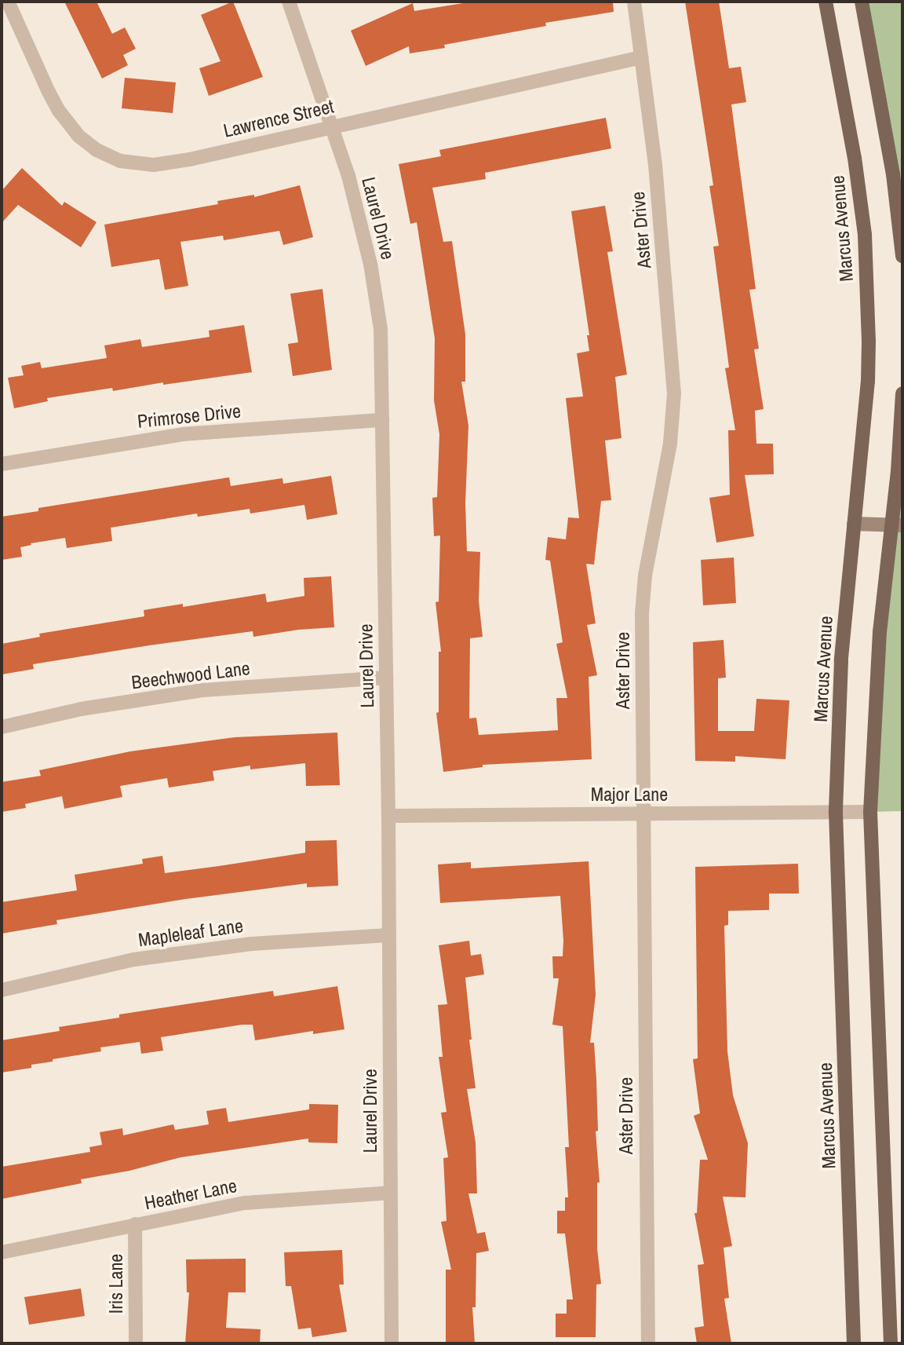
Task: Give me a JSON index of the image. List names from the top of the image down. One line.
{"streets":{"main road":["Marcus Avenue"],"street":["Lawrence Street","Laurel Drive","Aster Drive","Primrose Drive","Beechwood Lane","Major Lane","Mapleleaf Lane","Heather Lane","Iris Lane"]},"crossings":[["Lawrence Street","Laurel Drive"],["Lawrence Street","Aster Drive"],["Laurel Drive","Primrose Drive"],["Laurel Drive","Beechwood Lane"],["Laurel Drive","Major Lane"],["Laurel Drive","Mapleleaf Lane"],["Laurel Drive","Heather Lane"],["Marcus Avenue","Major Lane"],["Aster Drive","Major Lane"],["Heather Lane","Iris Lane"]]}
